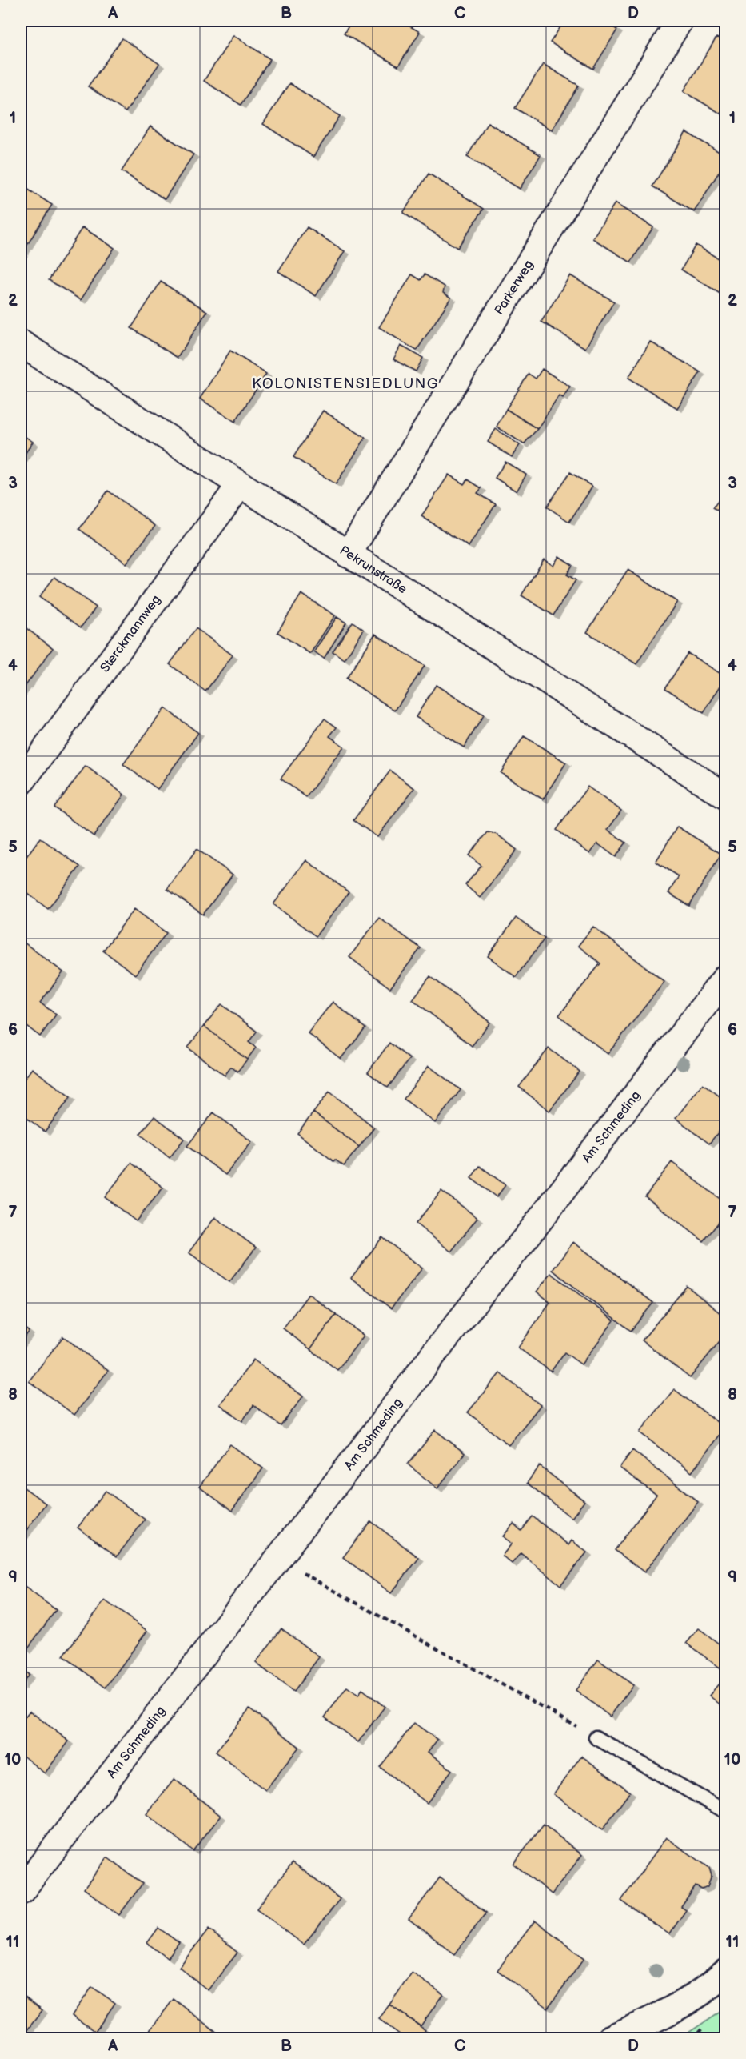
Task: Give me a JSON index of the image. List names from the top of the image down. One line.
{"streets":{"street":["Parkerweg","Pekrunstraße","Sterckmannweg","Am Schmeding"]},"crossings":[["Parkerweg","Pekrunstraße"],["Pekrunstraße","Sterckmannweg"]],"districts":["KOLONISTENSIEDLUNG"],"grid":{"columns":["A","B","C","D"],"rows":["1","2","3","4","5","6","7","8","9","10","11"]}}
